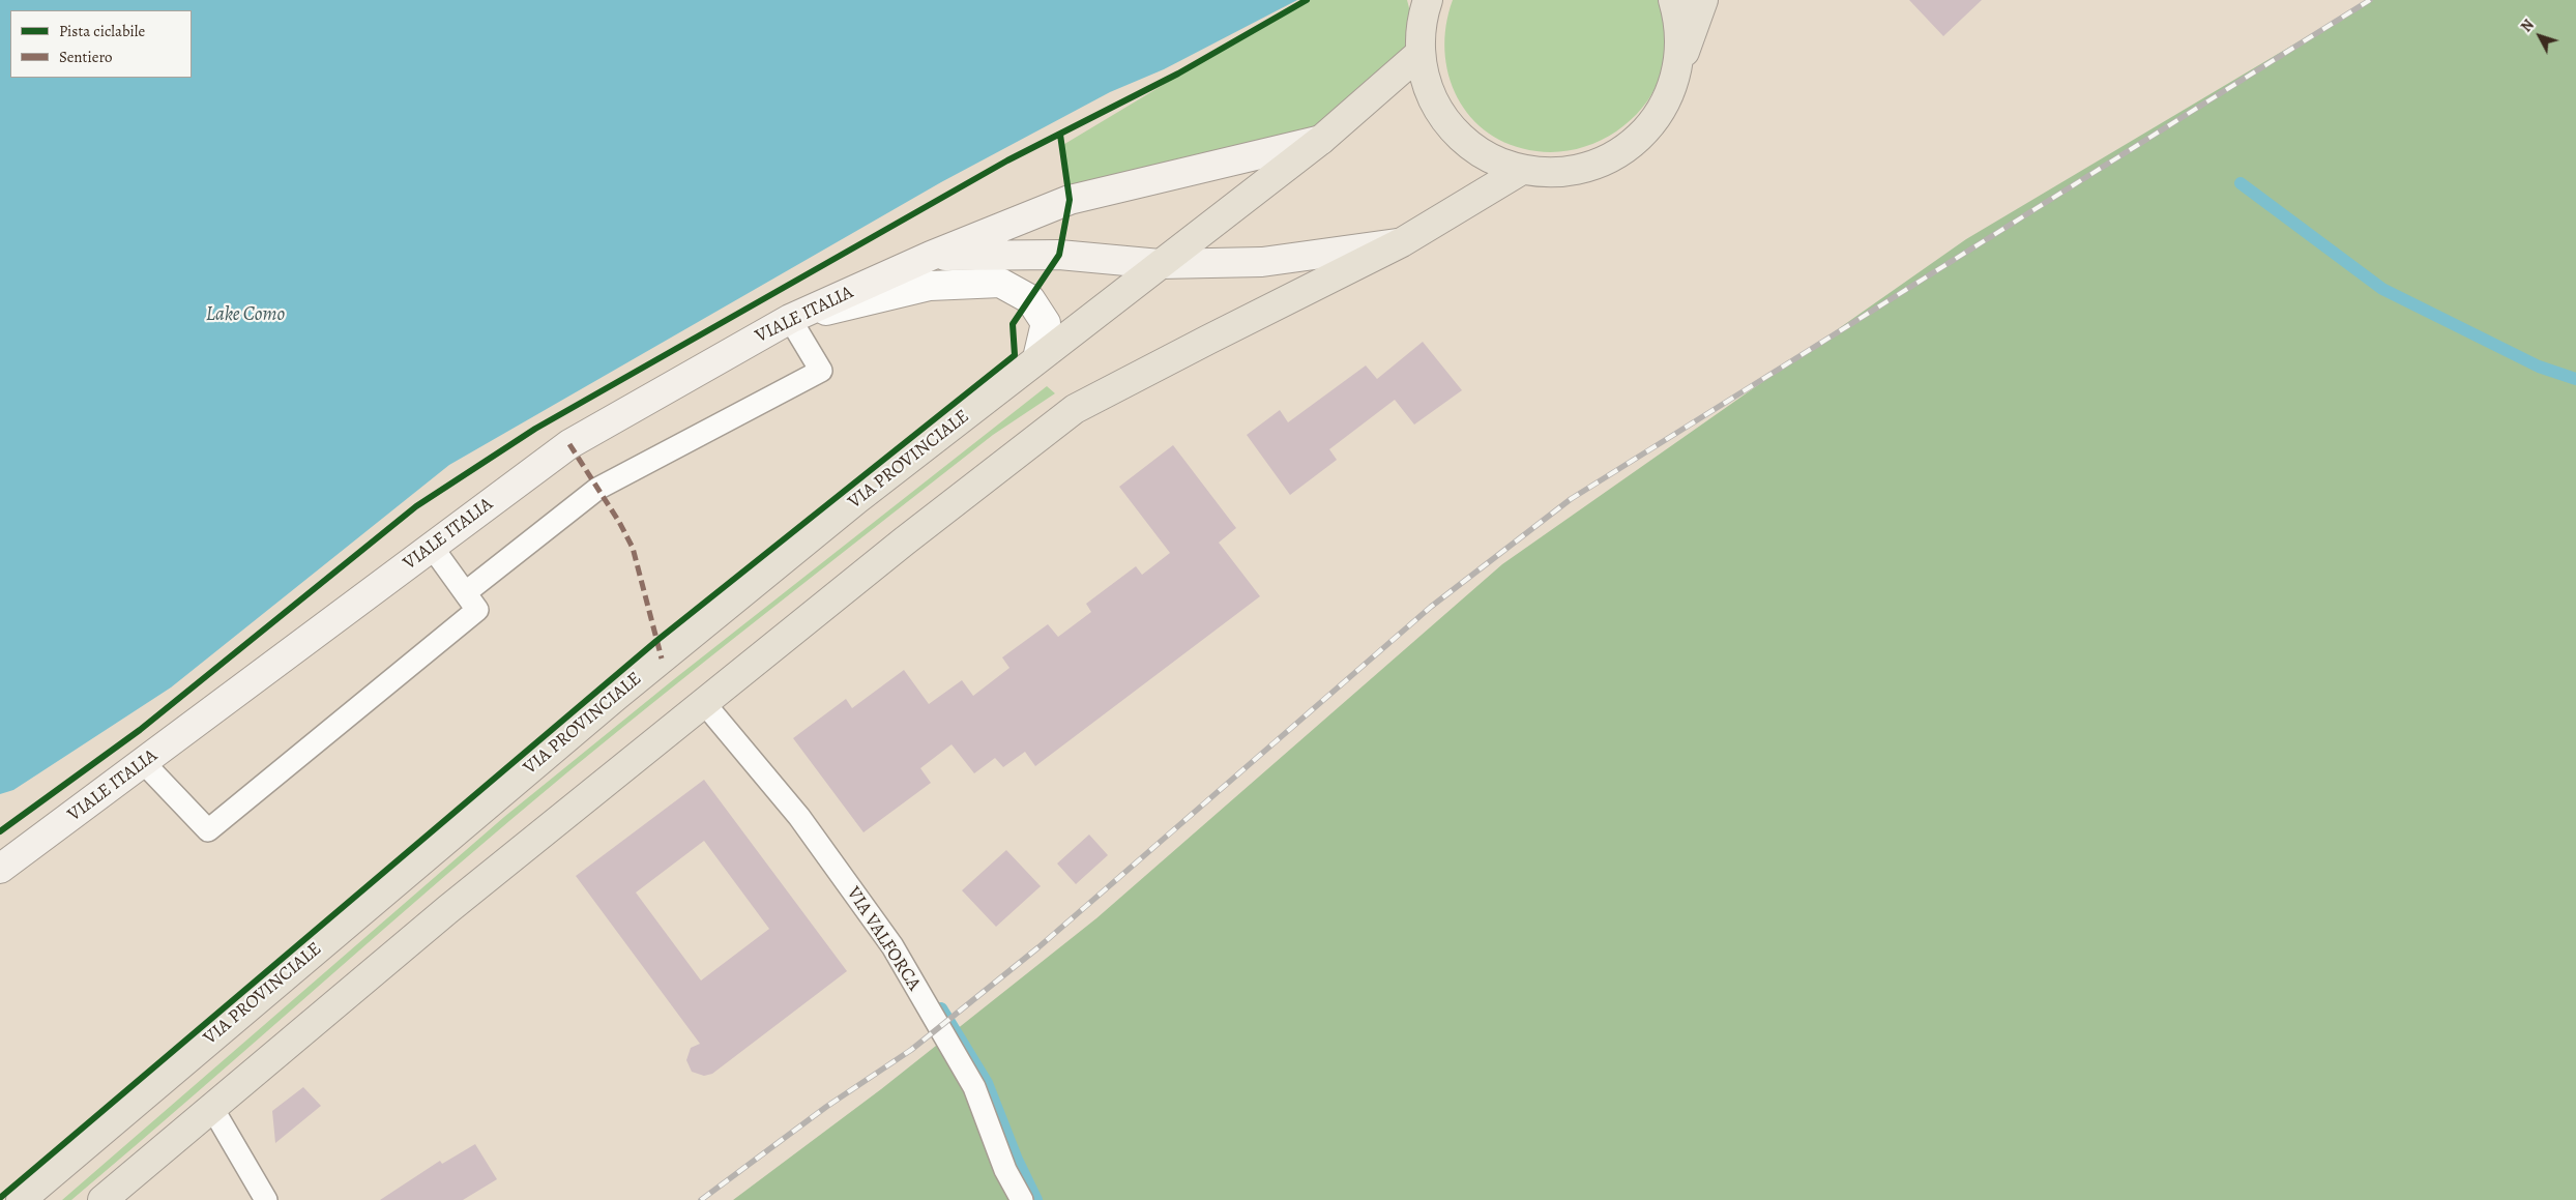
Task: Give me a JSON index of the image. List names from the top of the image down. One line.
{"streets":{"main road":["VIALE ITALIA","VIA PROVINCIALE"],"lane":["VIA VALFORCA"]},"crossings":[["VIALE ITALIA","VIA PROVINCIALE"]],"water":["Lake Como"],"legend":["Pista ciclabile","Sentiero"],"north":"top left"}
